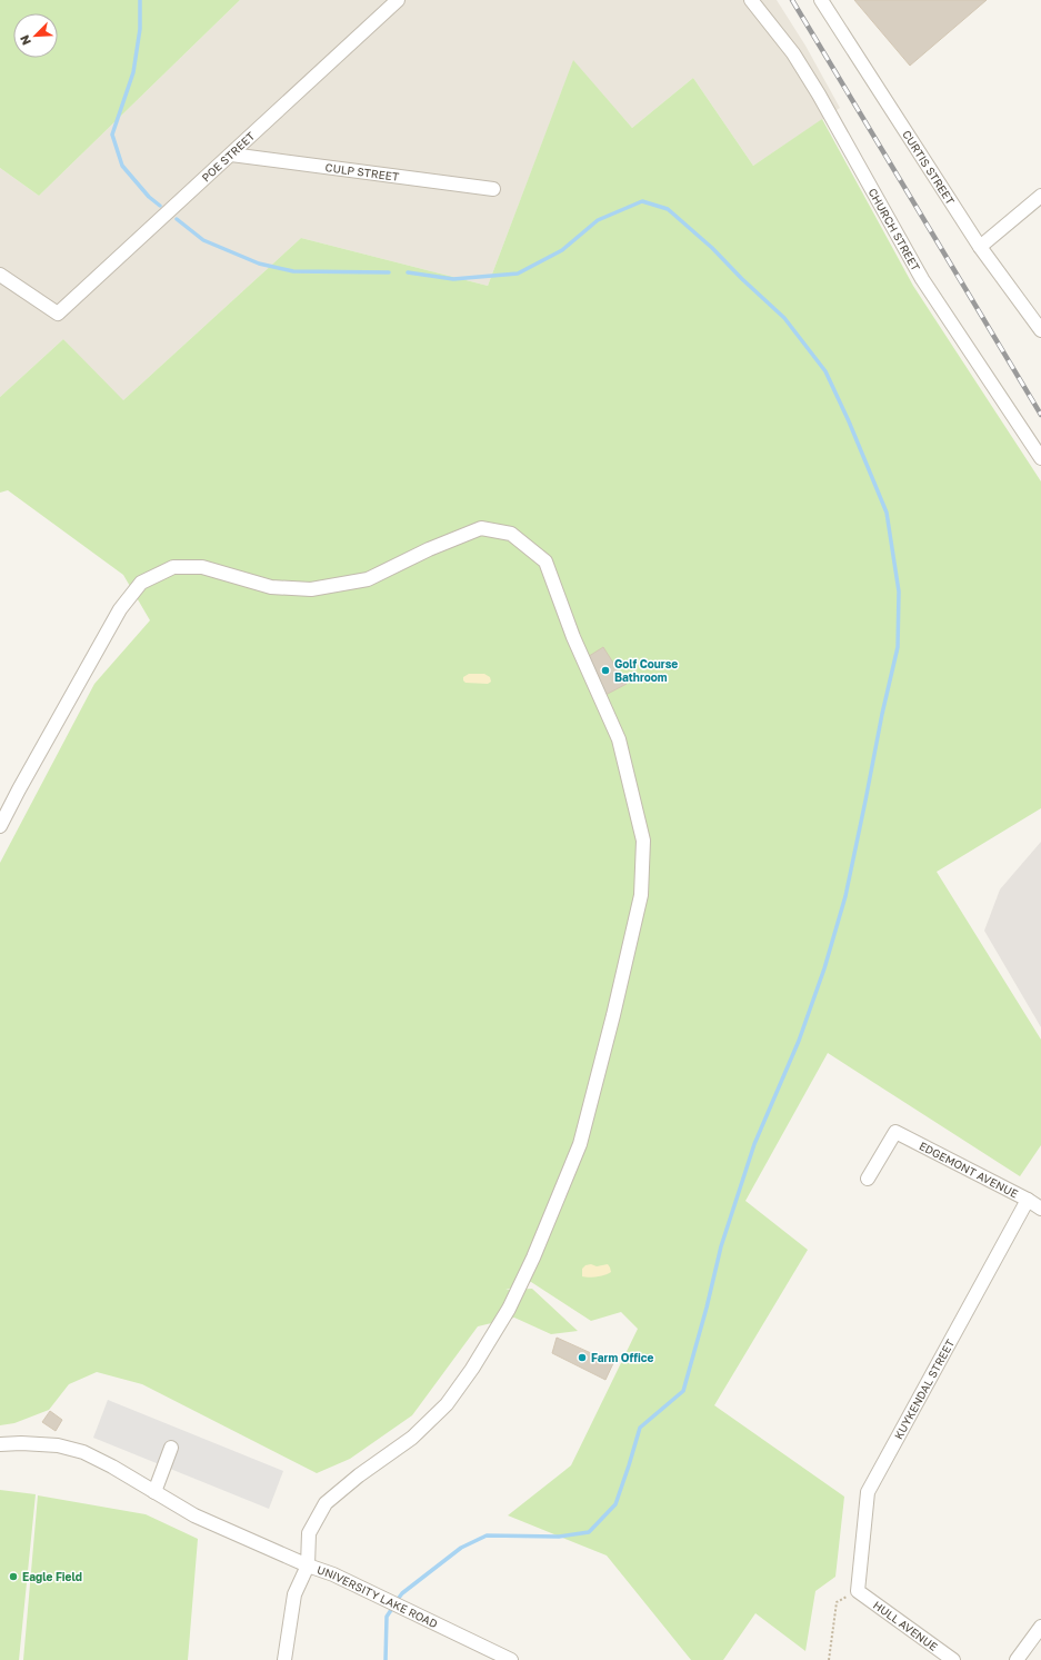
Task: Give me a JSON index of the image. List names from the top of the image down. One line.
{"streets":{"street":["POE STREET","CURTIS STREET","CULP STREET","CHURCH STREET","EDGEMONT AVENUE","KUYKENDAL STREET","UNIVERSITY LAKE ROAD","HULL AVENUE"]},"crossings":[["POE STREET","CULP STREET"],["EDGEMONT AVENUE","KUYKENDAL STREET"],["KUYKENDAL STREET","HULL AVENUE"]],"places":["Golf Course Bathroom","Farm Office","Eagle Field"],"north":"bottom left"}
